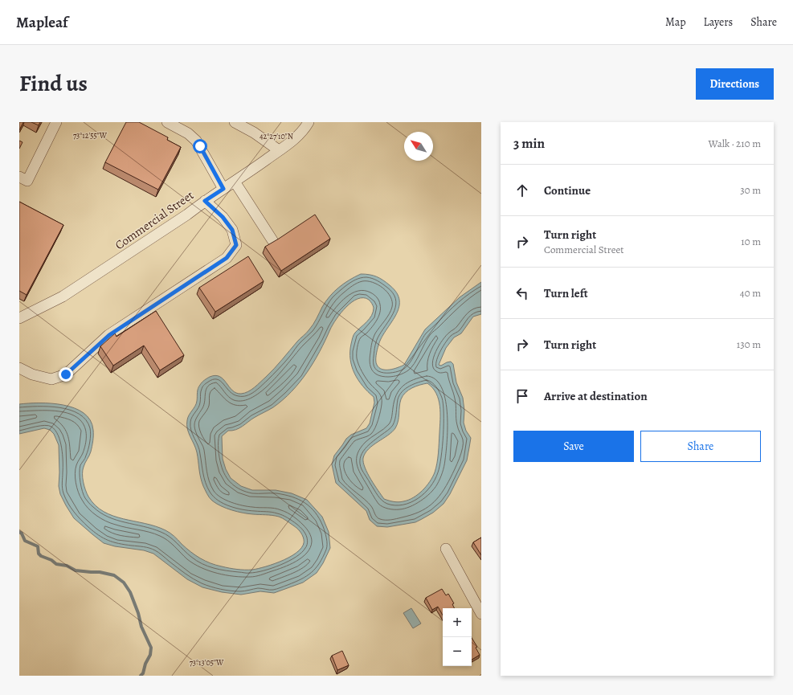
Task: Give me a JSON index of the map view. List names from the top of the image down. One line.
{"streets":{"street":["Commercial Street"]},"north":"top left","page":{"header":"Mapleaf","nav":["Map","Layers","Share"],"title":"Find us","buttons":["Directions",["Save","Share"]],"heading":["3 min","Walk · 210 m"],"list":[["Continue","30 m"],["Turn right","Commercial Street","10 m"],["Turn left","40 m"],["Turn right","130 m"],"Arrive at destination"],"map_buttons":["+","−"]},"coordinates":["73°12'55\"W","42°27'10\"N","73°13'05\"W"]}
